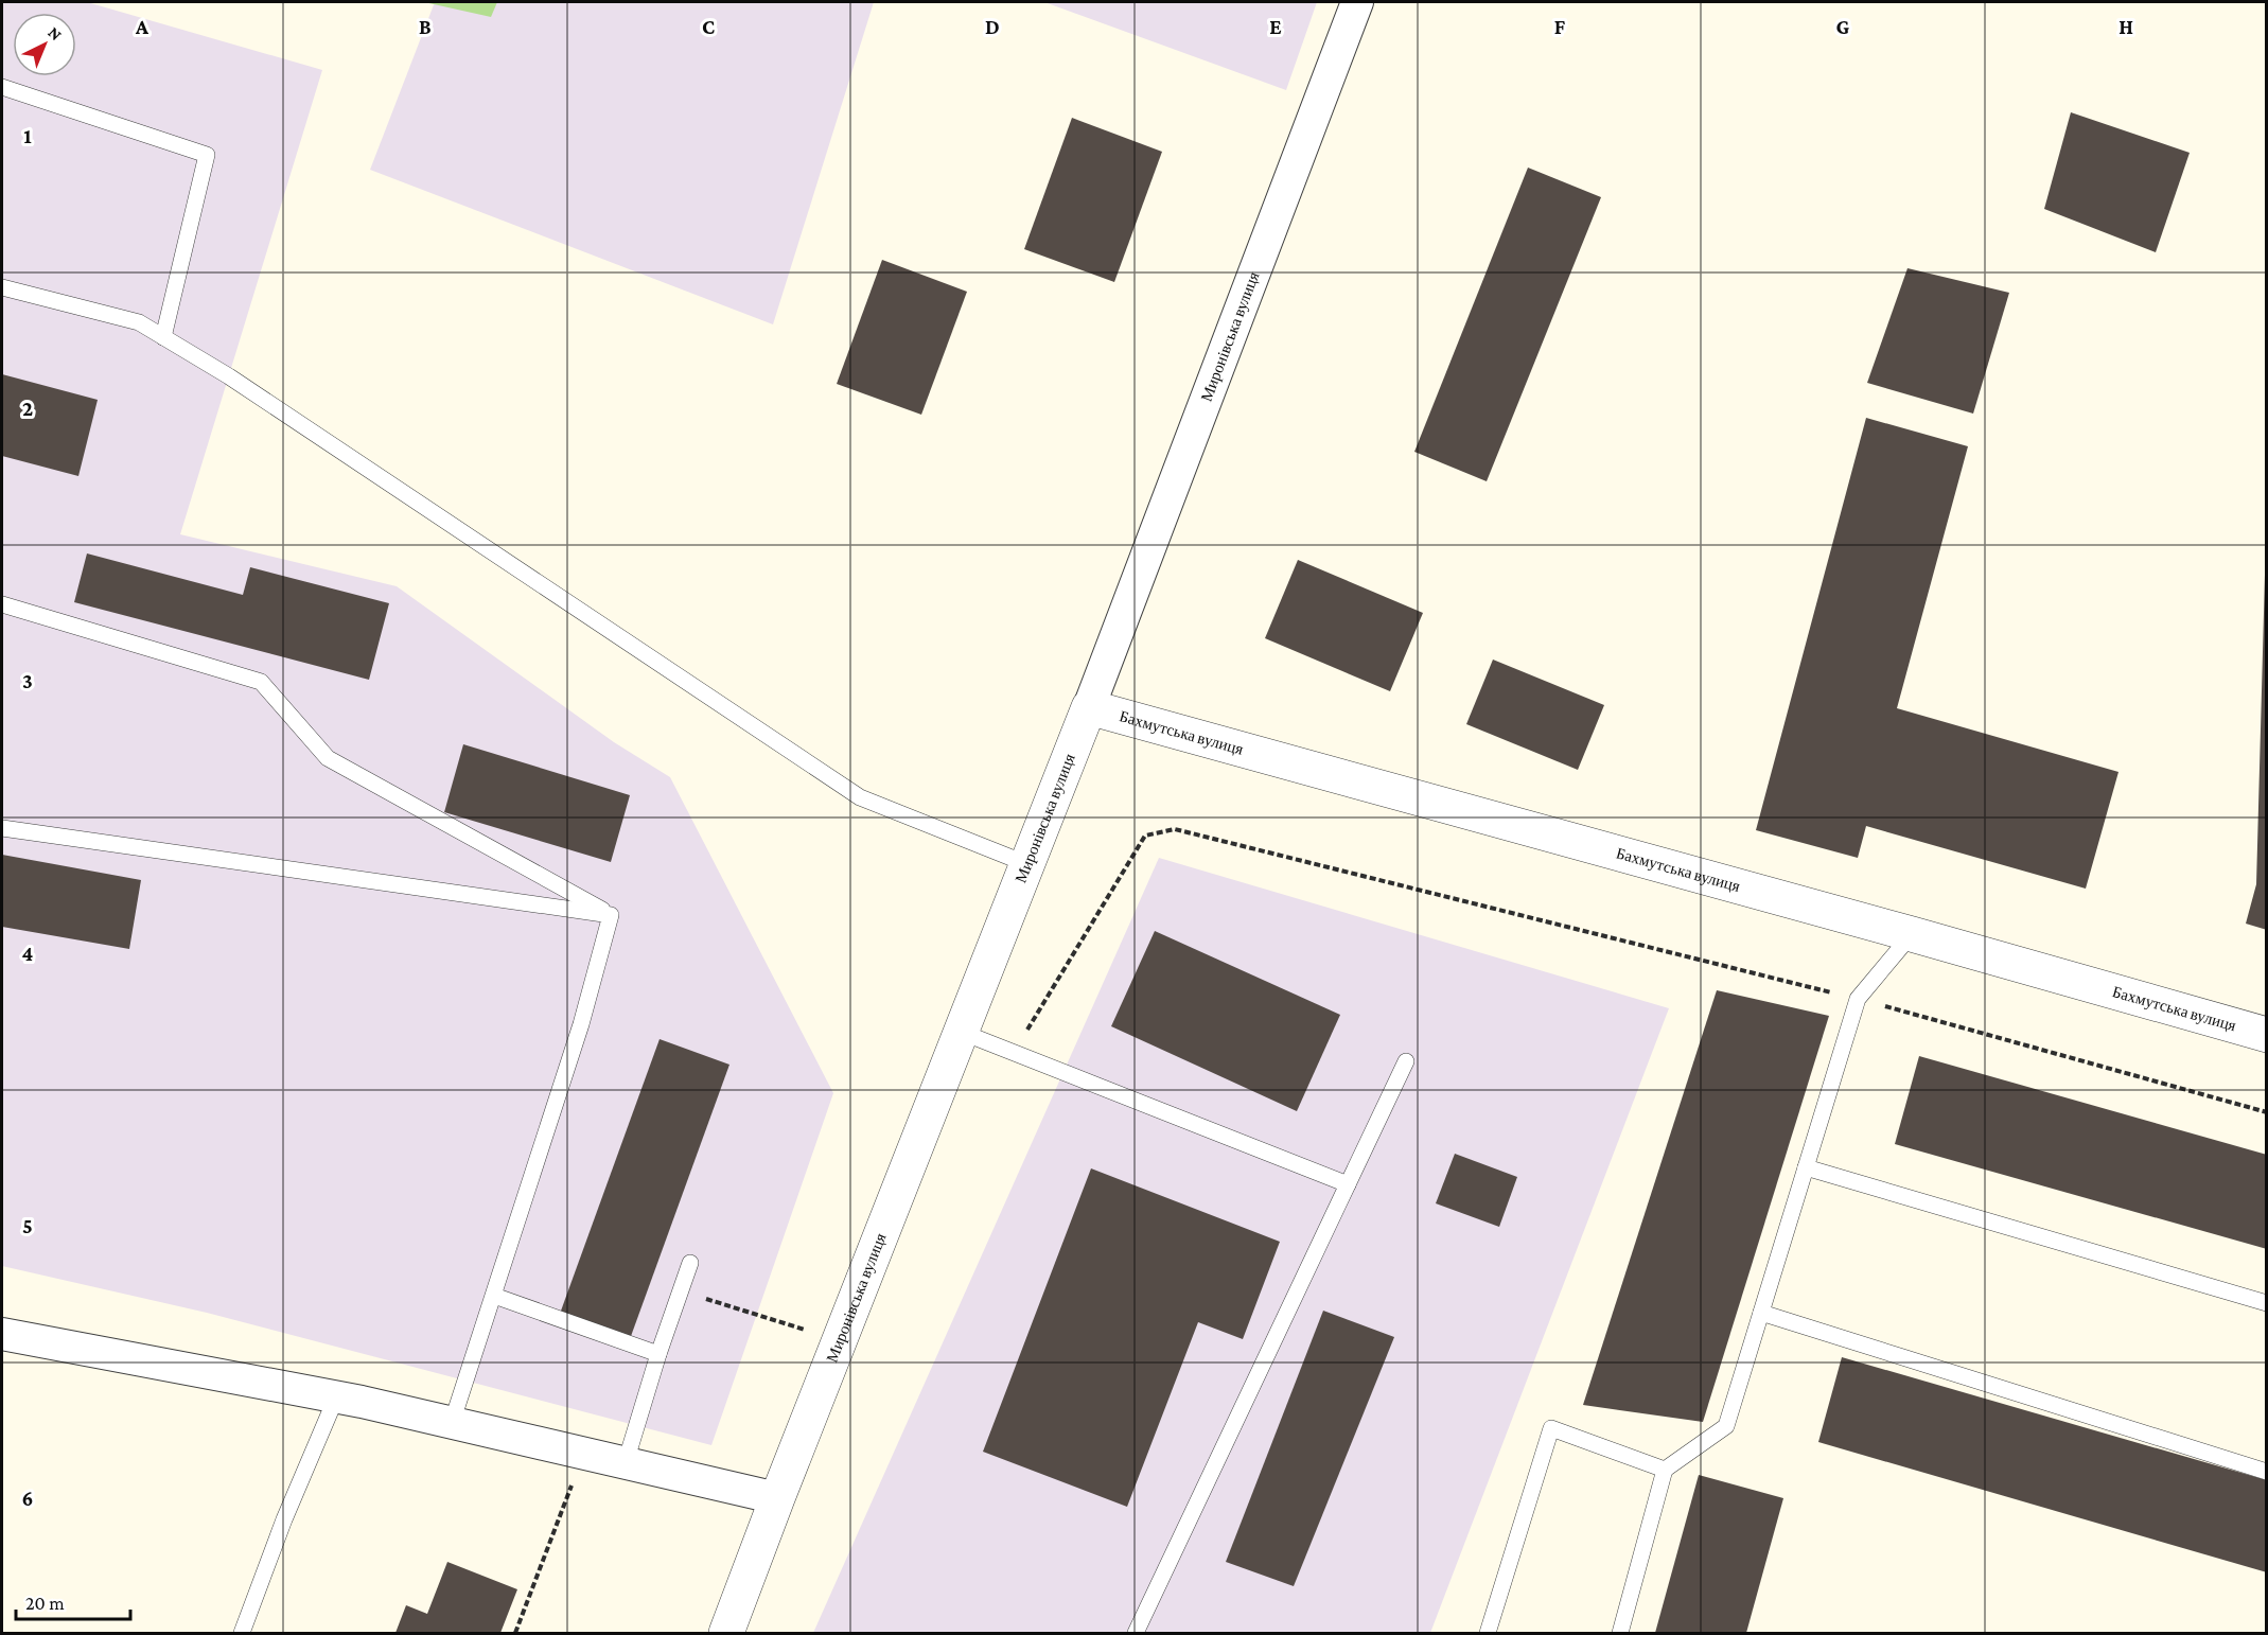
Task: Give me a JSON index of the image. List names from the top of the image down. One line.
{"streets":{"street":["Миронівська вулиця","Бахмутська вулиця"]},"crossings":[["Миронівська вулиця","Бахмутська вулиця"]],"scale_bar":"20 m","north":"top right","grid":{"columns":["A","B","C","D","E","F","G","H"],"rows":["1","2","3","4","5","6"]}}
